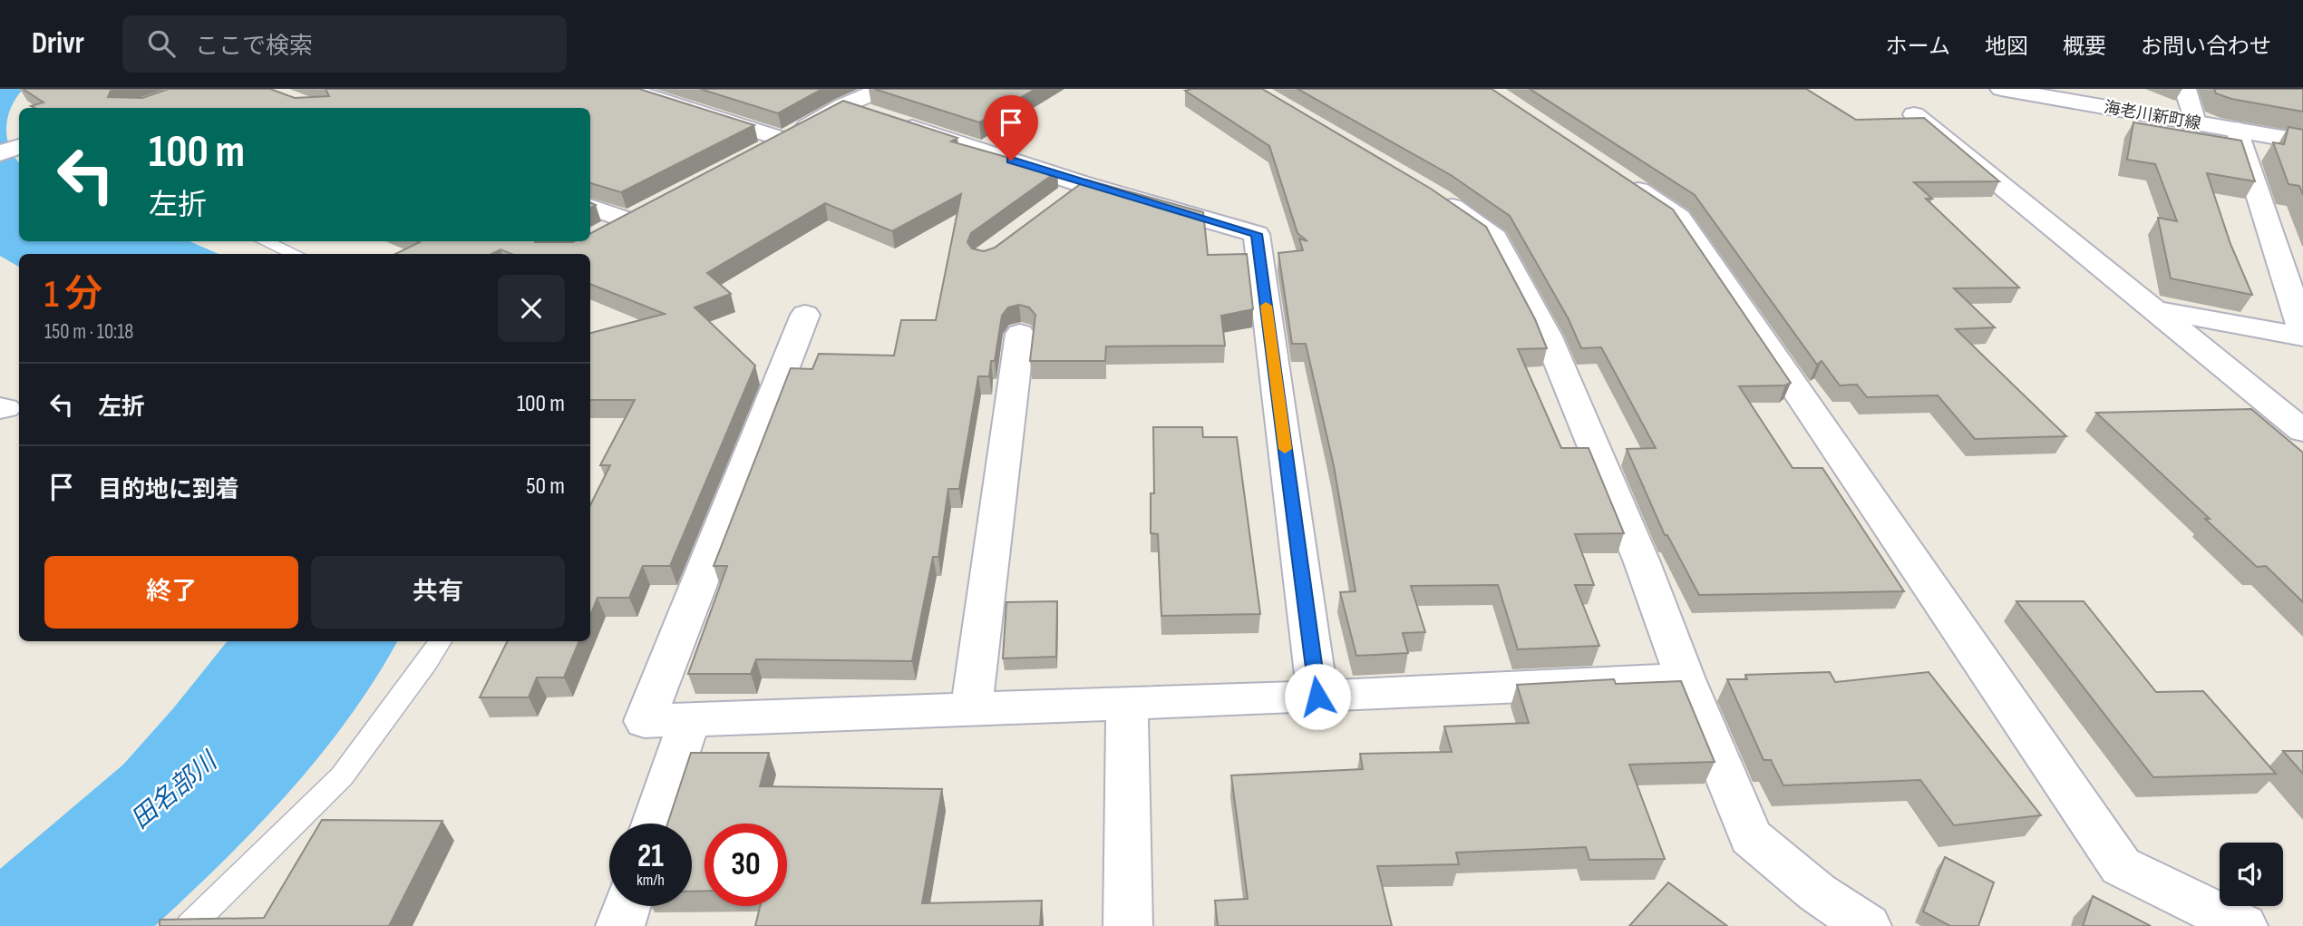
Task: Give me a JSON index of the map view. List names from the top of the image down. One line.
{"streets":{"street":["海老川新町線"]},"water":["田名部川"],"page":{"header":"Drivr","search":"ここで検索","nav":["ホーム","地図","概要","お問い合わせ"],"turn":["100 m","左折"],"heading":["1 分","150 m · 10:18"],"list":[{"name":"左折","value":"100 m"},{"name":"目的地に到着","value":"50 m"}],"buttons":["終了","共有"],"speed":"21 km/h","limit":"30"}}
